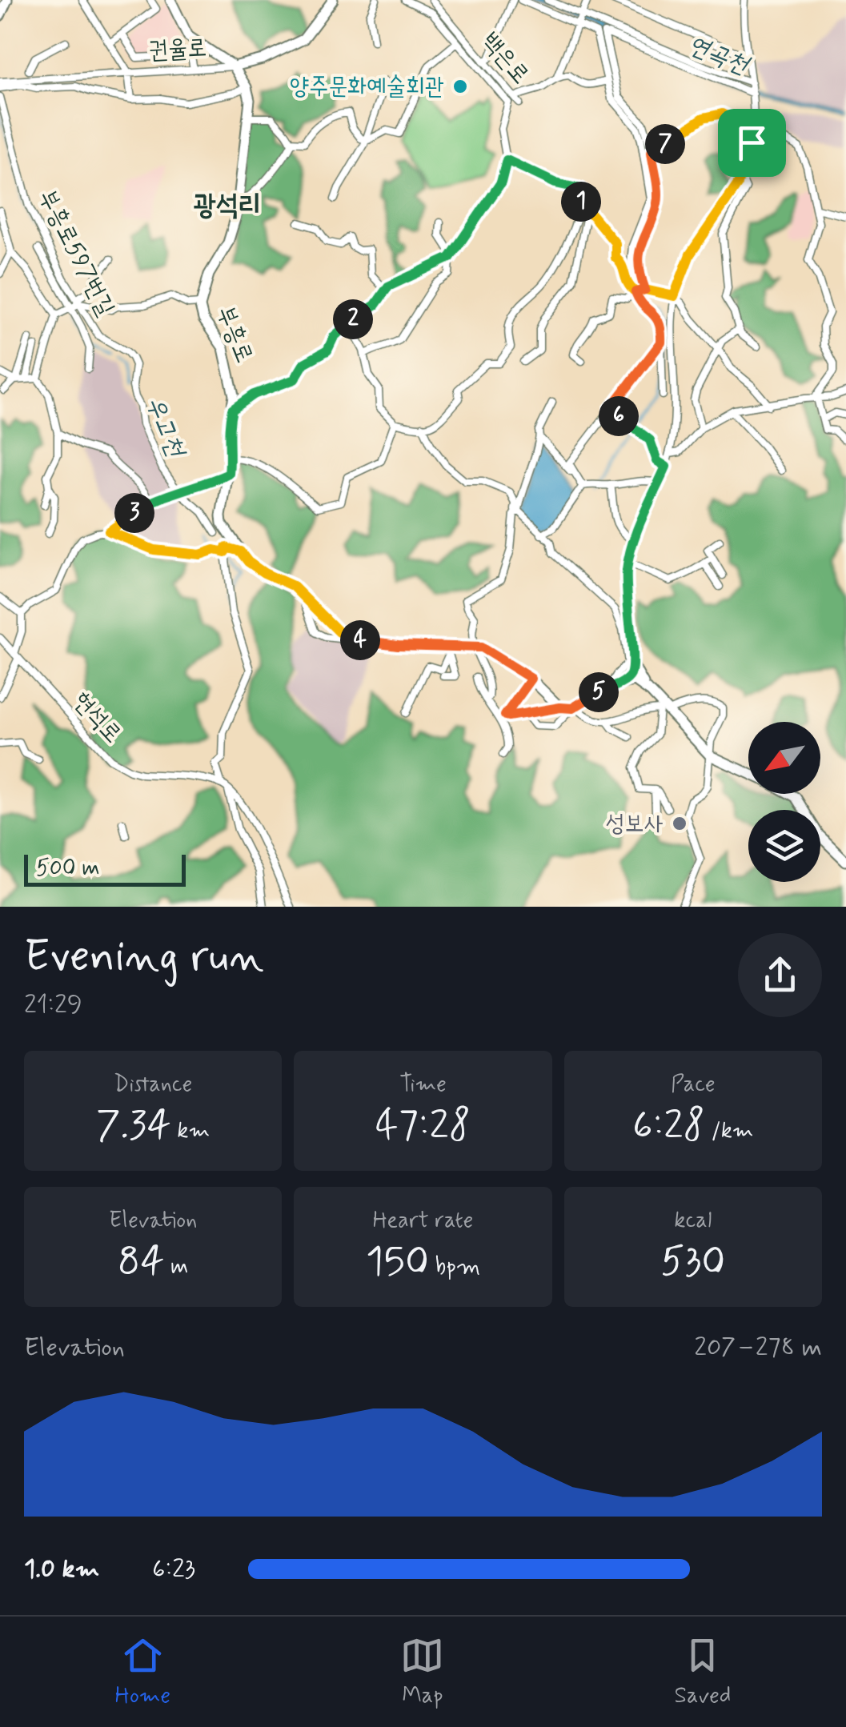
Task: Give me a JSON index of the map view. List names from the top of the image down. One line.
{"streets":{"main road":["권율로","부흥로"],"street":["백은로","부흥로597번길","현석로"]},"crossings":[["권율로","부흥로"]],"districts":["광석리"],"water":["연곡천","우고천"],"places":["양주문화예술회관","성보사"],"scale_bar":"500 m","north":"bottom left","page":{"pins":["7","1","2","6","3","4","5"],"scale":"500 m","heading":["Evening run","21:29"],"stats":[["Distance","7.34 km"],["Time","47:28"],["Pace","6:28 /km"],["Elevation","84 m"],["Heart rate","150 bpm"],["kcal","530"]],"chart":["Elevation","207–278 m"],"list":[{"name":"1.0 km","note":"6:23"}],"tabs":["Home","Map","Saved"]}}
